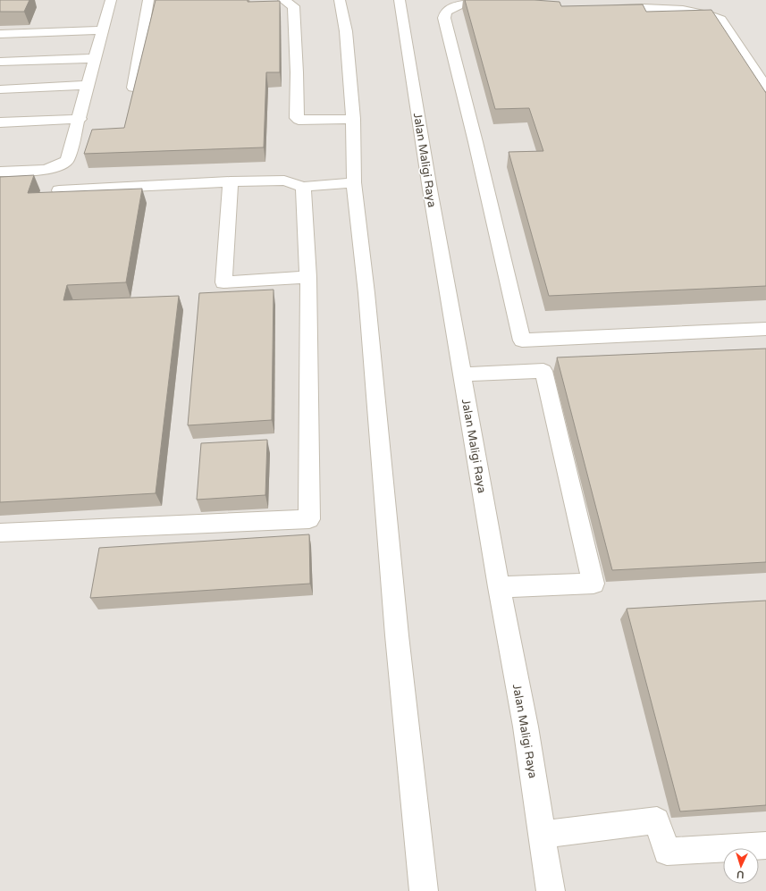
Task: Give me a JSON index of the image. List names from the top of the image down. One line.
{"streets":{"lane":["Jalan Maligi Raya"]},"north":"bottom"}
